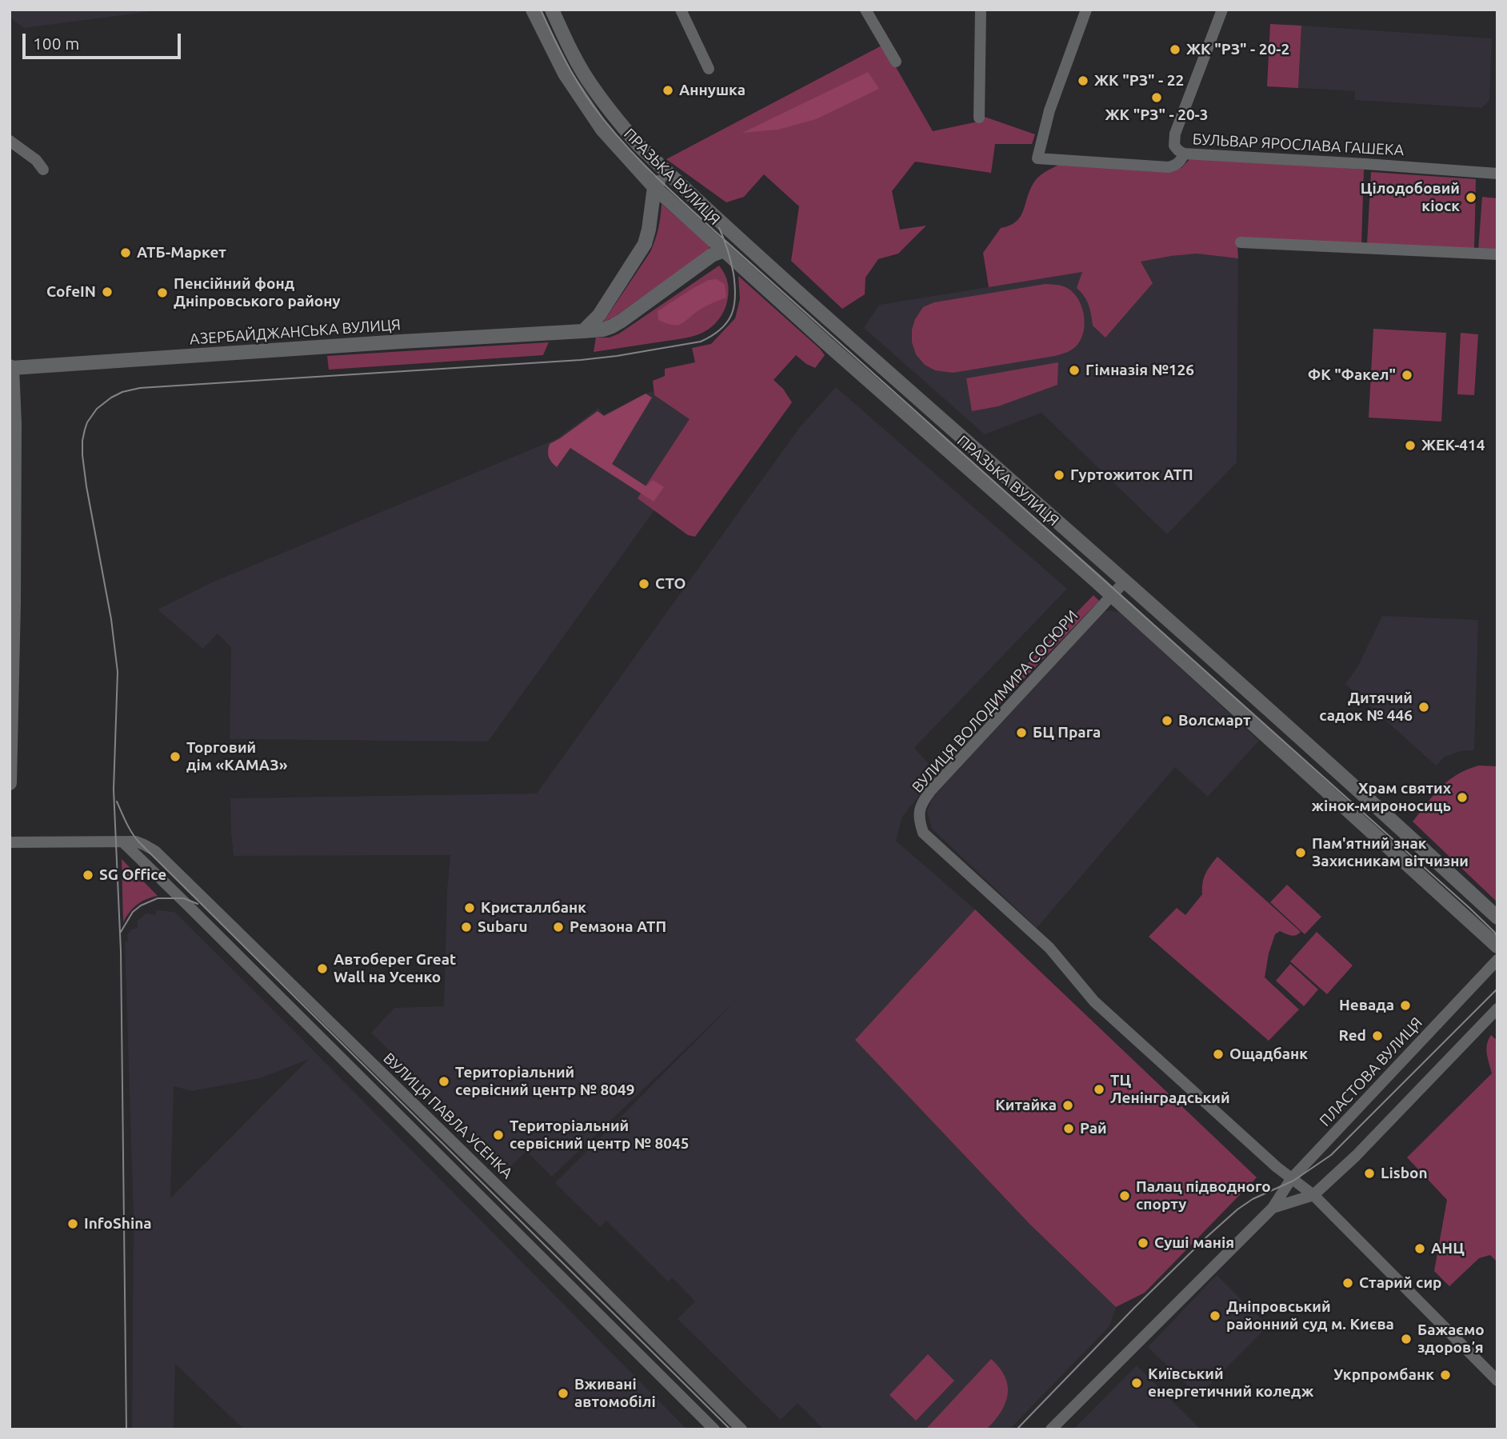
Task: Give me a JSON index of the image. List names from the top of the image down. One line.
{"streets":{"street":["БУЛЬВАР ЯРОСЛАВА ГАШЕКА","ПРАЗЬКА ВУЛИЦЯ","АЗЕРБАЙДЖАНСЬКА ВУЛИЦЯ","ВУЛИЦЯ ВОЛОДИМИРА СОСЮРИ","ПЛАСТОВА ВУЛИЦЯ","ВУЛИЦЯ ПАВЛА УСЕНКА"]},"crossings":[["ПРАЗЬКА ВУЛИЦЯ","АЗЕРБАЙДЖАНСЬКА ВУЛИЦЯ"],["ПРАЗЬКА ВУЛИЦЯ","ВУЛИЦЯ ВОЛОДИМИРА СОСЮРИ"],["ВУЛИЦЯ ВОЛОДИМИРА СОСЮРИ","ПЛАСТОВА ВУЛИЦЯ"]],"places":["ЖК \"РЗ\" - 20-2","ЖК \"РЗ\" - 22","Аннушка","ЖК \"РЗ\" - 20-3","Цілодобовий кіоск","АТБ-Маркет","CofeIN","Пенсійний фонд Дніпровського району","Гімназія №126","ФК \"Факел\"","ЖЕК-414","Гуртожиток АТП","СТО","Дитячий садок № 446","Волсмарт","БЦ Прага","Торговий дім «КАМАЗ»","Храм святих жінок-мироносиць","Пам'ятний знак Захисникам вітчизни","SG Office","Кристаллбанк","Subaru","Ремзона АТП","Автоберег Great Wall на Усенко","Невада","Red","Ощадбанк","Територіальний сервісний центр № 8049","ТЦ Ленінградський","Китайка","Рай","Територіальний сервісний центр № 8045","Lisbon","Палац підводного спорту","InfoShina","Суші манія","АНЦ","Старий сир","Дніпровський районний суд м. Києва","Бажаємо здоровʼя","Укрпромбанк","Київський енергетичний коледж","Вживані автомобілі"],"scale_bar":"100 m"}
